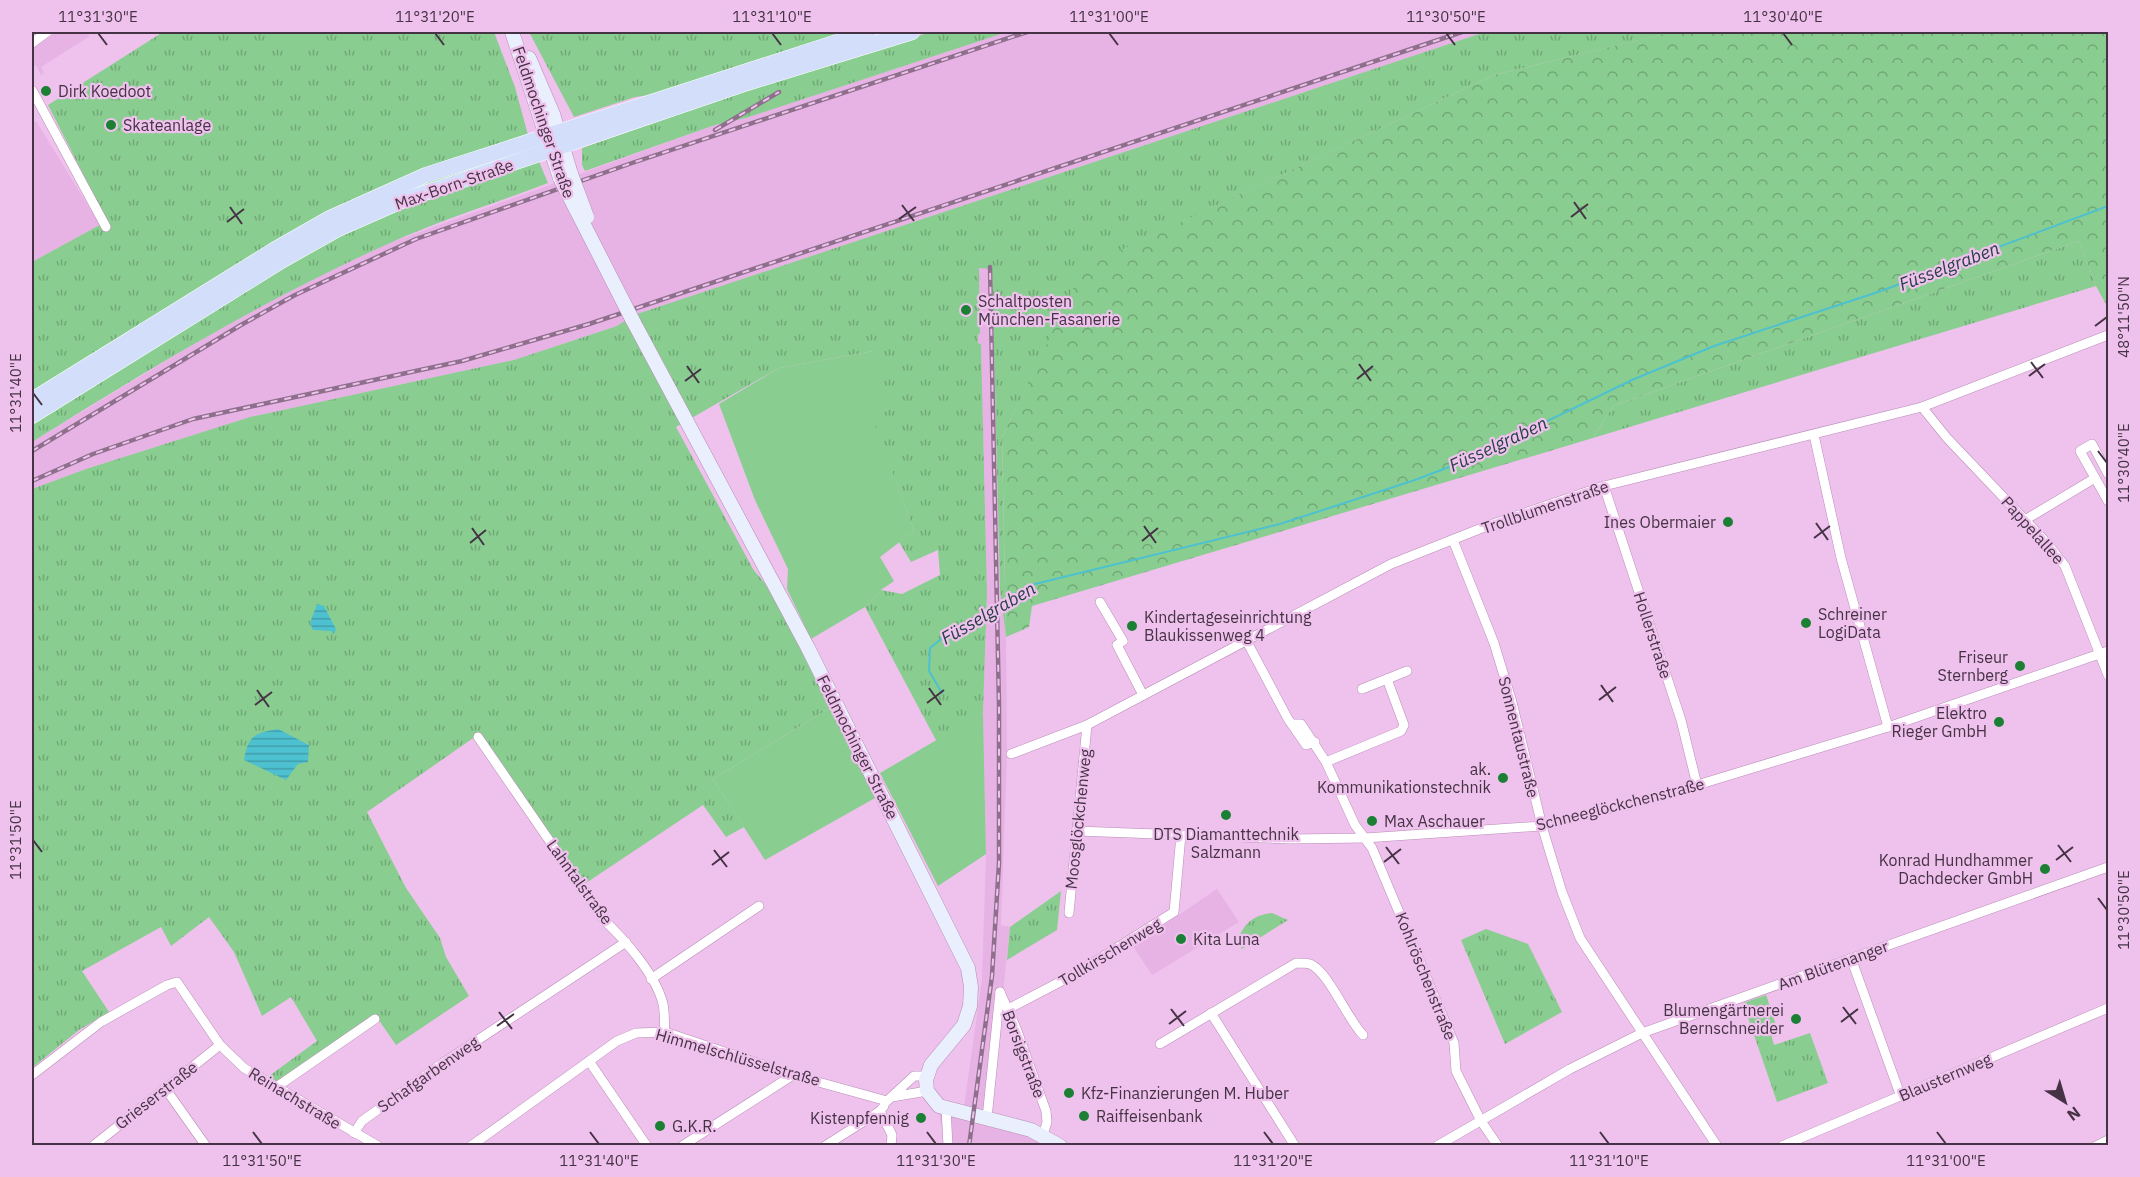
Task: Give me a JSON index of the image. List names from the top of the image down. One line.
{"streets":{"main road":["Feldmochinger Straße","Max-Born-Straße"],"street":["Trollblumenstraße","Pappelallee","Hollerstraße","Sonnentaustraße","Schneeglöckchenstraße","Moosglöckchenweg","Lahntalstraße","Tollkirschenweg","Am Blütenanger","Kohlröschenstraße","Borsigstraße","Himmelschlüsselstraße","Schafgarbenweg","Blausternweg","Grieserstraße","Reinachstraße"]},"crossings":[["Feldmochinger Straße","Max-Born-Straße"],["Trollblumenstraße","Pappelallee"],["Trollblumenstraße","Hollerstraße"],["Trollblumenstraße","Sonnentaustraße"],["Trollblumenstraße","Moosglöckchenweg"],["Trollblumenstraße","Kohlröschenstraße"],["Pappelallee","Schneeglöckchenstraße"],["Hollerstraße","Schneeglöckchenstraße"],["Sonnentaustraße","Schneeglöckchenstraße"],["Sonnentaustraße","Am Blütenanger"],["Schneeglöckchenstraße","Moosglöckchenweg"],["Schneeglöckchenstraße","Tollkirschenweg"],["Schneeglöckchenstraße","Kohlröschenstraße"],["Lahntalstraße","Himmelschlüsselstraße"],["Lahntalstraße","Schafgarbenweg"],["Tollkirschenweg","Borsigstraße"],["Am Blütenanger","Kohlröschenstraße"],["Schafgarbenweg","Reinachstraße"],["Grieserstraße","Reinachstraße"]],"water":["Füsselgraben"],"places":["Dirk Koedoot","Skateanlage","Schaltposten München-Fasanerie","Ines Obermaier","Schreiner LogiData","Kindertageseinrichtung Blaukissenweg 4","Friseur Sternberg","Elektro Rieger GmbH","ak. Kommunikationstechnik","DTS Diamanttechnik Salzmann","Max Aschauer","Konrad Hundhammer Dachdecker GmbH","Kita Luna","Blumengärtnerei Bernschneider","Kfz-Finanzierungen M. Huber","Raiffeisenbank","Kistenpfennig","G.K.R."],"north":"bottom right","coordinates":["11°31'30\"E","11°31'20\"E","11°31'10\"E","11°31'00\"E","11°30'50\"E","11°30'40\"E","48°11'50\"N","11°31'40\"E","11°31'50\"E"]}
